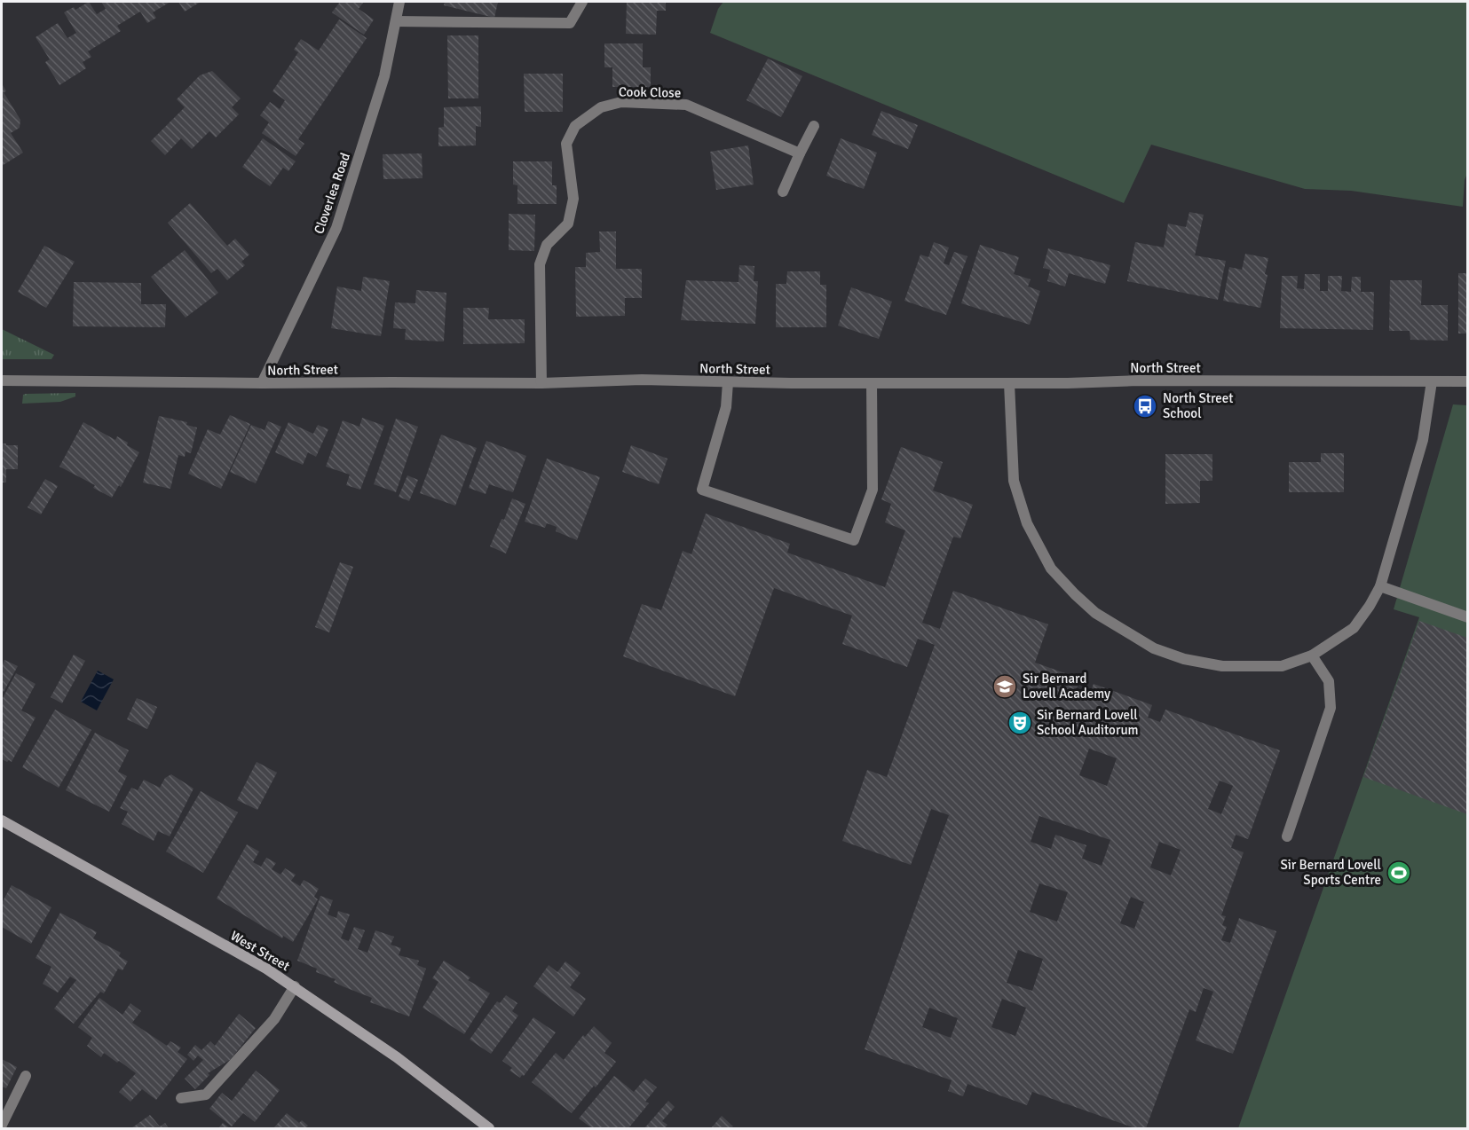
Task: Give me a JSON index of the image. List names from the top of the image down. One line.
{"streets":{"street":["Cook Close","Cloverlea Road","North Street","West Street"]},"crossings":[["Cook Close","North Street"],["Cloverlea Road","North Street"]],"places":{"bus stop":["North Street School"],"school or university":["Sir Bernard Lovell Academy"],"theatre":["Sir Bernard Lovell School Auditorum"],"sports":["Sir Bernard Lovell Sports Centre"]}}
